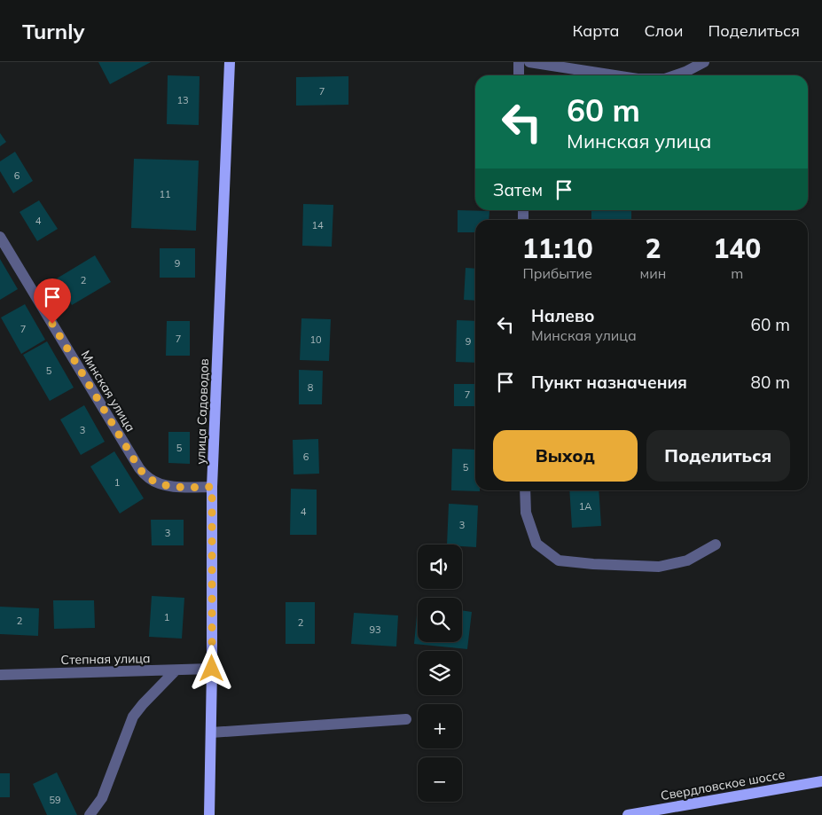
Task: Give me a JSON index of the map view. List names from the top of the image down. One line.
{"streets":{"main road":["улица Садоводов","Свердловское шоссе"],"street":["Минская улица","Степная улица"]},"crossings":[["Минская улица","улица Садоводов"],["улица Садоводов","Степная улица"]],"house_numbers":["7","13","6","11","4","14","9","2","7","7","10","9","5","8","7","3","5","6","5","1","1А","4","3","3","1","2","2","93","59"],"page":{"header":"Turnly","nav":["Карта","Слои","Поделиться"],"turn":["60 m","Минская улица"],"then":"Затем","eta":["11:10","Прибытие","2","мин","140","m"],"list":[{"name":"Налево","note":"Минская улица","value":"60 m"},{"name":"Пункт назначения","value":"80 m"}],"buttons":["Выход","Поделиться"],"map_buttons":["+","−"]}}
